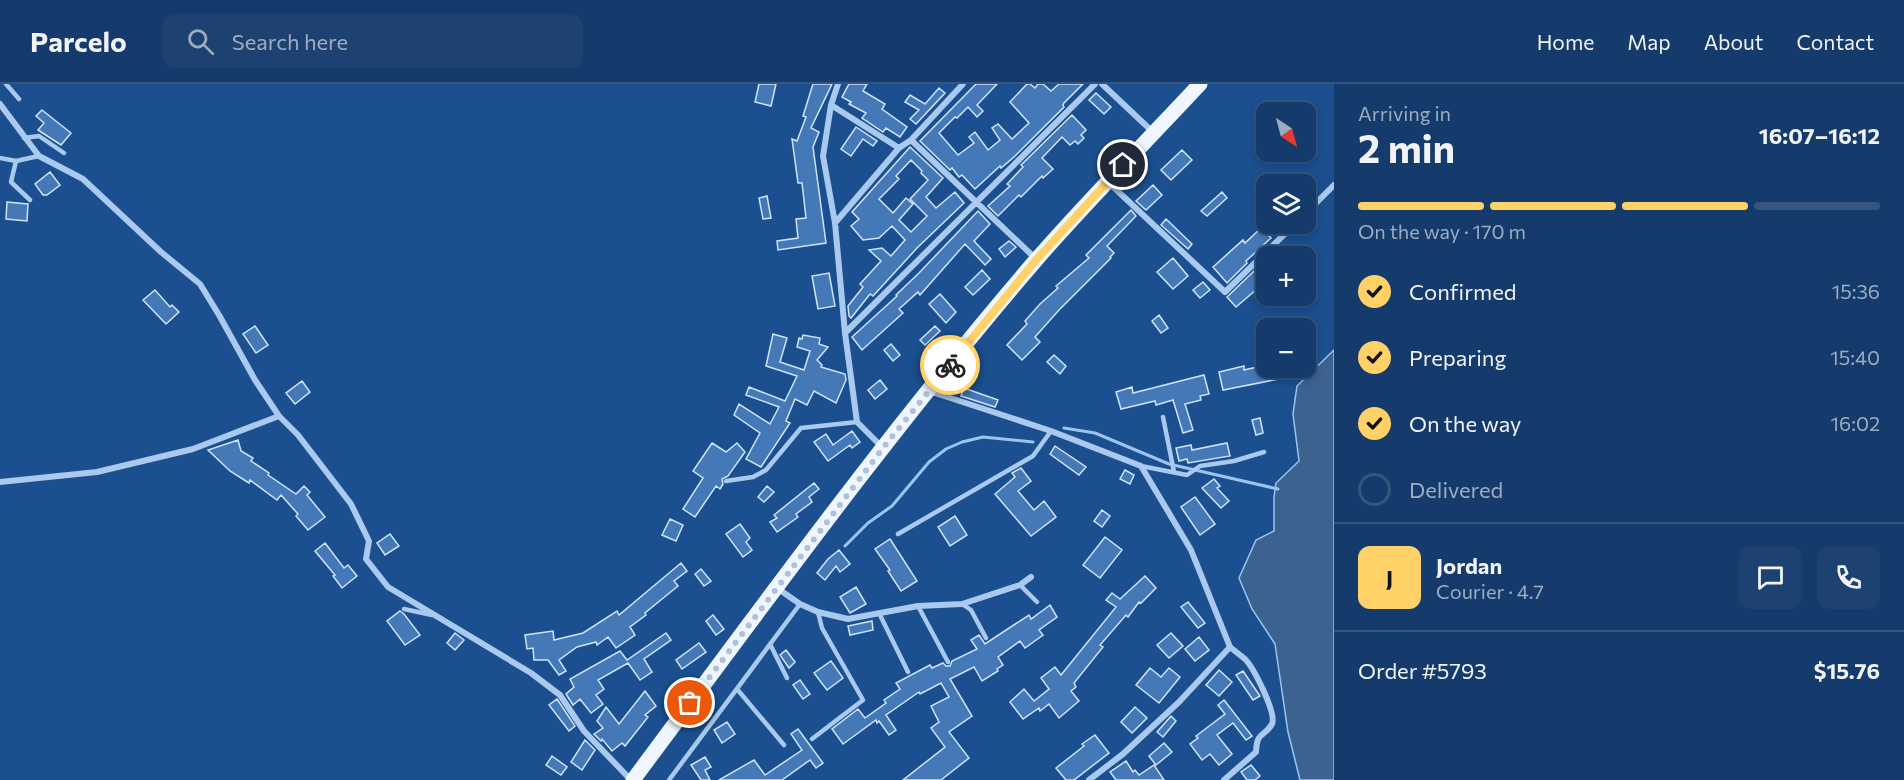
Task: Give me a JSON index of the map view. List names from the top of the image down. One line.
{"north":"bottom right","page":{"header":"Parcelo","search":"Search here","nav":["Home","Map","About","Contact"],"heading":["2 min","Arriving in","16:07–16:12"],"panel":["Jordan","Courier · 4.7","Order #5793","$15.76"],"map_buttons":["+","−"],"bar":"On the way · 170 m","list":[["Confirmed","15:36"],["Preparing","15:40"],["On the way","16:02"],"Delivered"],"round":"J"}}
